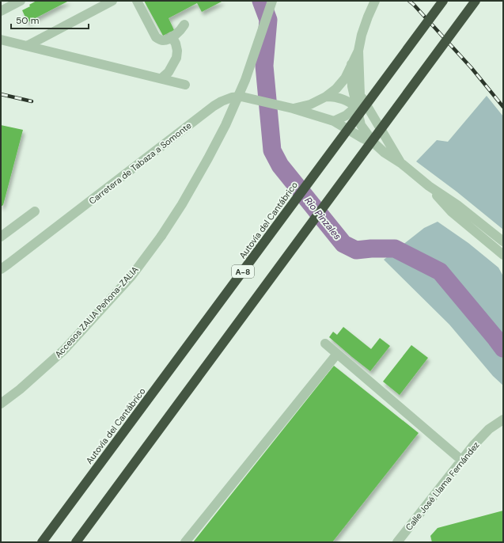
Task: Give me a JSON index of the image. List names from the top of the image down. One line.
{"streets":{"highway":["Autovía del Cantábrico","A-8"],"street":["Carretera de Tabaza a Somonte","Accesos ZALIA Peñona-ZALIA","Calle José Llama Fernández"]},"water":["Rio Pinzales"],"scale_bar":"50 m"}
